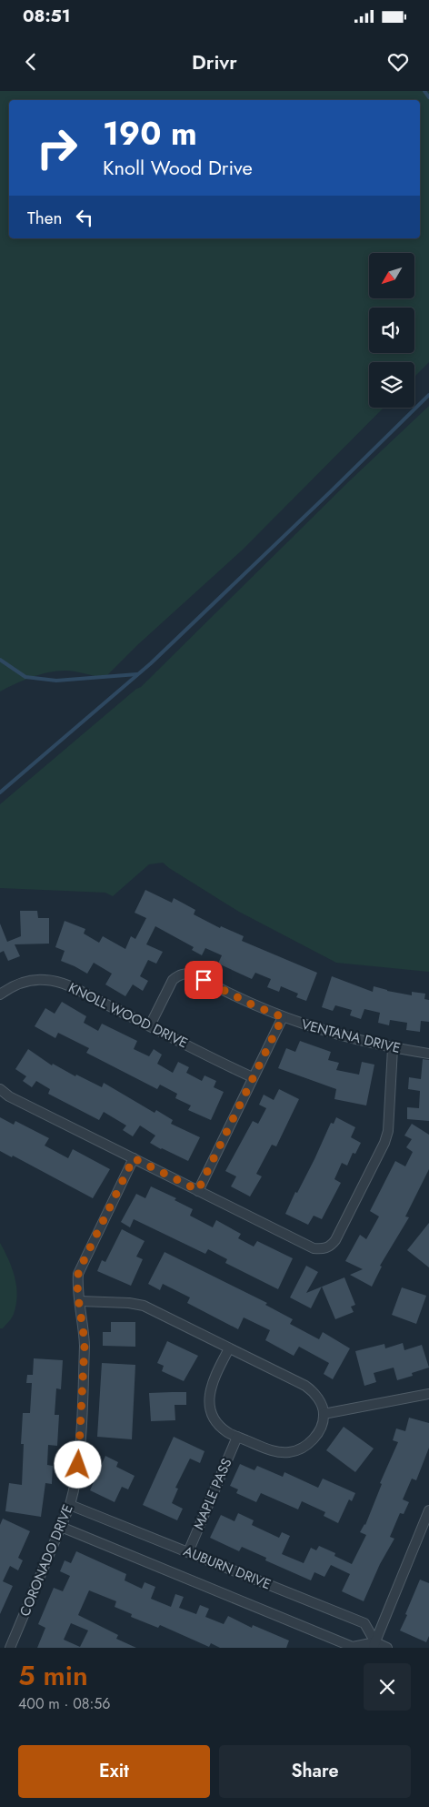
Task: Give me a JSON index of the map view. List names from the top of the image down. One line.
{"streets":{"street":["KNOLL WOOD DRIVE","VENTANA DRIVE","MAPLE PASS","CORONADO DRIVE","AUBURN DRIVE"]},"crossings":[["KNOLL WOOD DRIVE","VENTANA DRIVE"],["MAPLE PASS","AUBURN DRIVE"],["CORONADO DRIVE","AUBURN DRIVE"]],"north":"bottom left","page":{"status":"08:51","header":"Drivr","turn":["190 m","Knoll Wood Drive"],"then":"Then","heading":["5 min","400 m · 08:56"],"buttons":["Exit","Share"]}}
